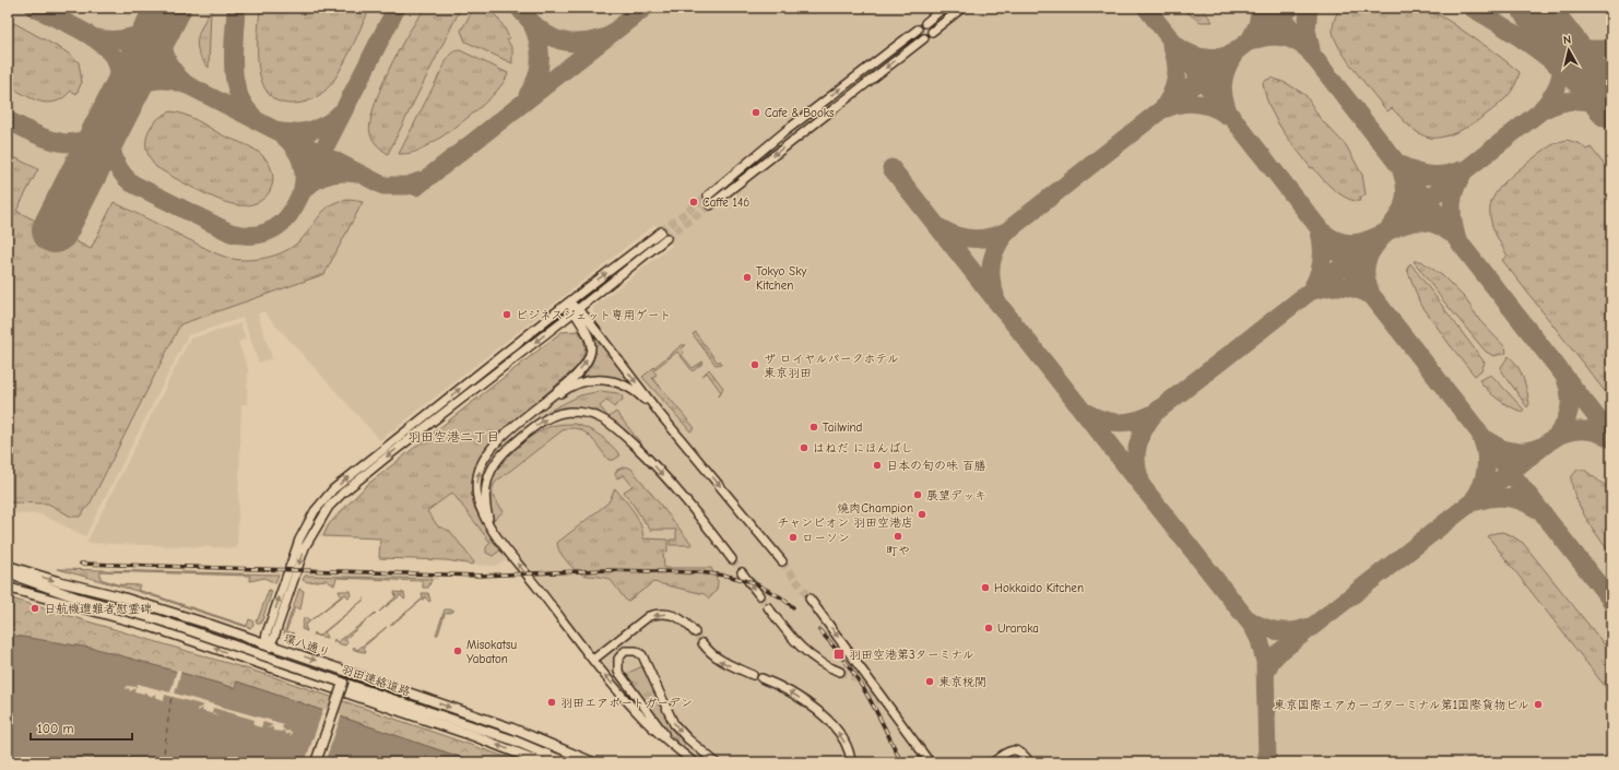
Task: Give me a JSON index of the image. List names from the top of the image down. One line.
{"streets":{"main road":["環八通り","羽田連絡道路"]},"districts":["羽田空港二丁目"],"places":{"other":["Cafe & Books","Caffe 146","Tokyo Sky Kitchen","ビジネスジェット専用ゲート","ザ ロイヤルパークホテル 東京羽田","Tailwind","はねだ にほんばし","日本の旬の味 百膳","展望デッキ","燒肉Champion チャンピオン 羽田空港店","町や","ローソン","Hokkaido Kitchen","日航機遭難者慰霊碑","Uraraka","Misokatsu Yabaton","東京税関","羽田エアポートガーデン","東京国際エアカーゴターミナル第1国際貨物ビル"],"transit":["羽田空港第3ターミナル"]},"scale_bar":"100 m","north":"top"}
